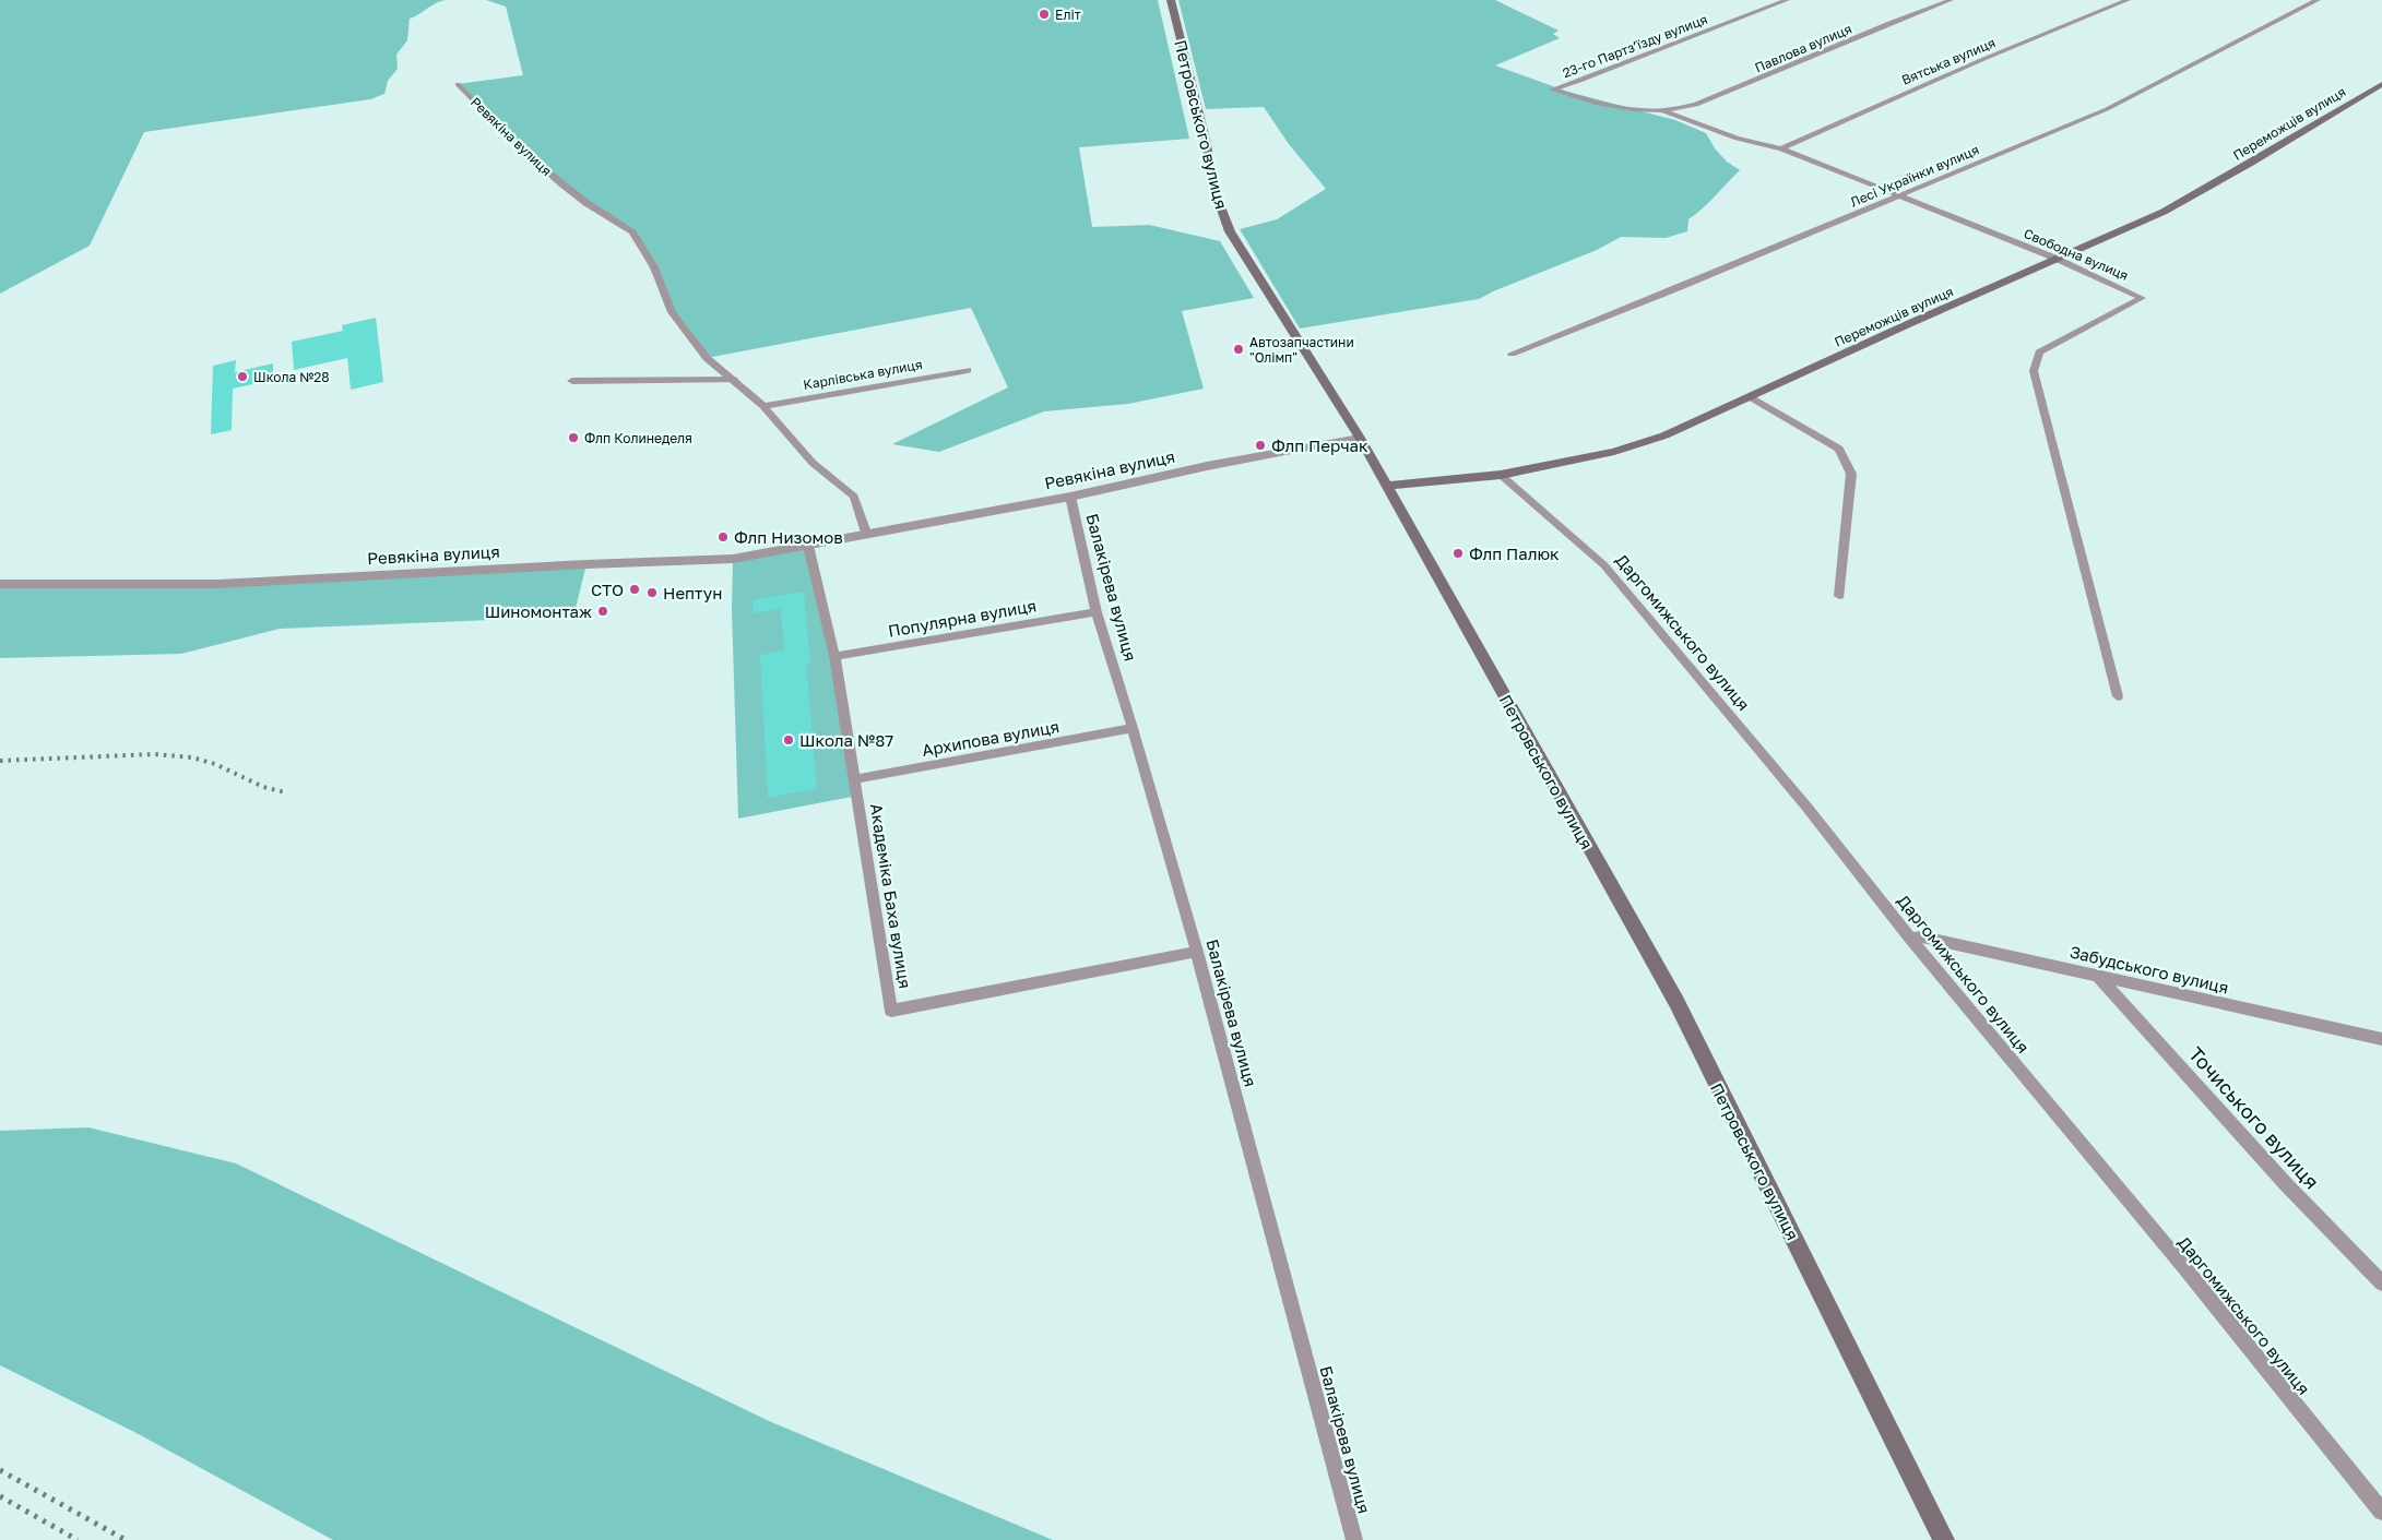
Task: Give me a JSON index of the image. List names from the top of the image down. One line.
{"streets":{"main road":["Переможців вулиця","Петровського вулиця"],"street":["23-го Партз’їзду вулиця","Павлова вулиця","Вятська вулиця","Ревякіна вулиця","Лесі Українки вулиця","Свободна вулиця","Карлівська вулиця","Балакірева вулиця","Популярна вулиця","Даргомижського вулиця","Архипова вулиця","Академіка Баха вулиця","Забудського вулиця","Точиського вулиця"]},"crossings":[["23-го Партз’їзду вулиця","Свободна вулиця"],["Павлова вулиця","Свободна вулиця"],["Вятська вулиця","Свободна вулиця"],["Переможців вулиця","Петровського вулиця"],["Переможців вулиця","Свободна вулиця"],["Переможців вулиця","Даргомижського вулиця"],["Петровського вулиця","Ревякіна вулиця"],["Ревякіна вулиця","Карлівська вулиця"],["Ревякіна вулиця","Балакірева вулиця"],["Ревякіна вулиця","Академіка Баха вулиця"],["Лесі Українки вулиця","Свободна вулиця"],["Балакірева вулиця","Популярна вулиця"],["Балакірева вулиця","Архипова вулиця"],["Балакірева вулиця","Академіка Баха вулиця"],["Популярна вулиця","Академіка Баха вулиця"],["Даргомижського вулиця","Забудського вулиця"],["Архипова вулиця","Академіка Баха вулиця"],["Забудського вулиця","Точиського вулиця"]],"places":["Еліт","Автозапчастини \"Олімп\"","Школа №28","Флп Колинеделя","Флп Перчак","Флп Низомов","Флп Палюк","СТО","Нептун","Шиномонтаж","Школа №87"]}
